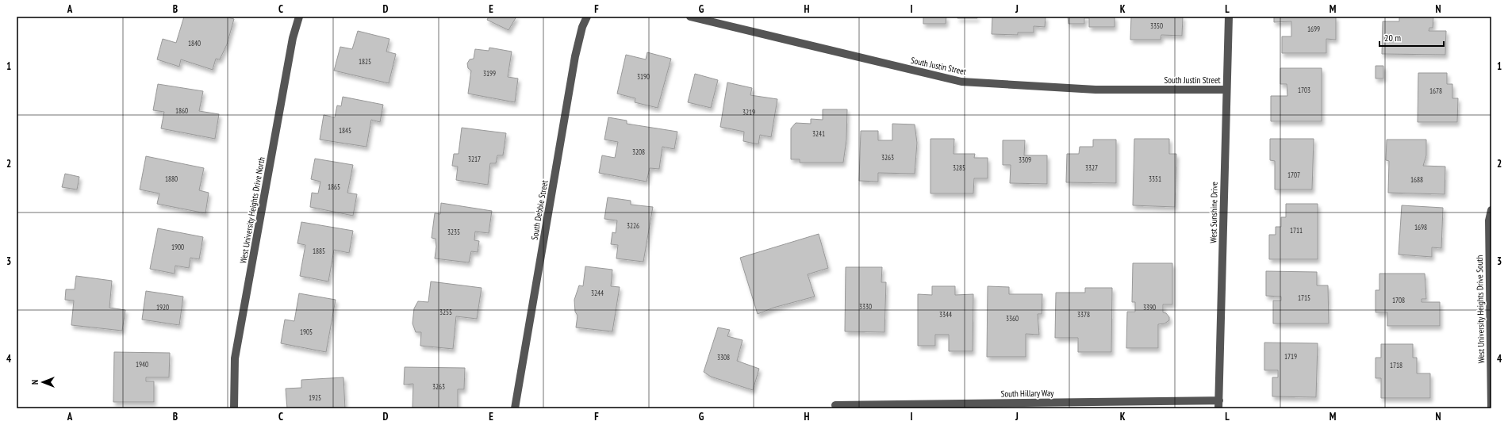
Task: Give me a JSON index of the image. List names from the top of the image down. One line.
{"streets":{"street":["South Justin Street","West University Heights Drive North","South Debbie Street","West Sunshine Drive","West University Heights Drive South","South Hillary Way"]},"crossings":[["South Justin Street","West Sunshine Drive"],["West Sunshine Drive","South Hillary Way"]],"house_numbers":["3350","1699","1840","1825","3199","3190","1703","1678","1860","3219","1845","3241","3208","3263","3217","3309","3285","3327","1707","1880","3351","1688","1865","3226","1698","1711","3235","1900","1885","3244","1715","1708","3330","1920","3390","3255","3344","3378","3360","1905","1719","3308","1940","1718","3263","1925"],"scale_bar":"20 m","north":"left","grid":{"columns":["A","B","C","D","E","F","G","H","I","J","K","L","M","N"],"rows":["1","2","3","4"]}}
